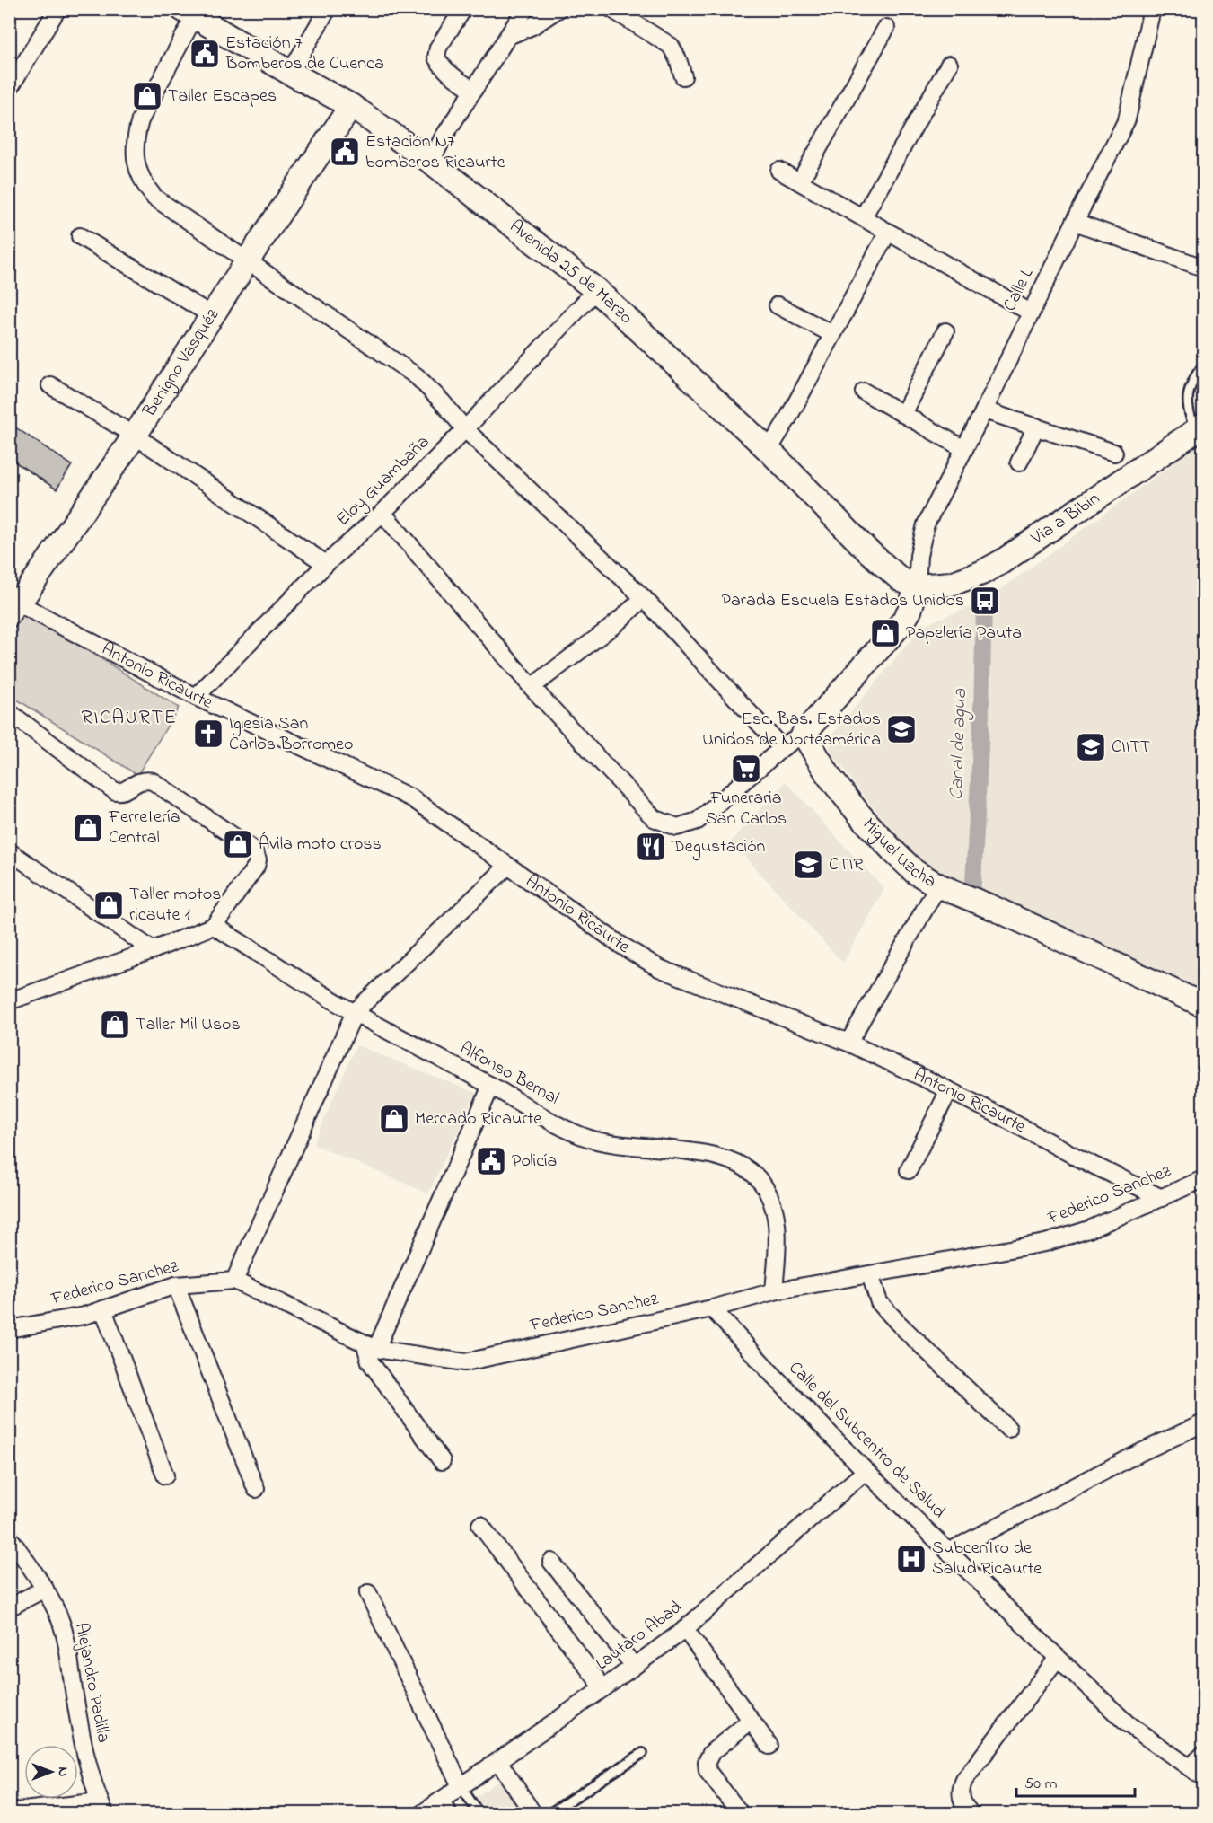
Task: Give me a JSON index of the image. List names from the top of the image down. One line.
{"streets":{"main road":["Avenida 25 de Marzo","Benigno Vasquéz","Via a Bibin","Miguel Uzcha"],"street":["Calle L","Eloy Guambaña","Antonio Ricaurte","Alfonso Bernal","Federico Sanchez","Calle del Subcentro de Salud","Lautaro Abad","Alejandro Padilla"]},"crossings":[["Avenida 25 de Marzo","Calle L"],["Avenida 25 de Marzo","Benigno Vasquéz"],["Avenida 25 de Marzo","Eloy Guambaña"],["Avenida 25 de Marzo","Via a Bibin"],["Calle L","Via a Bibin"],["Benigno Vasquéz","Antonio Ricaurte"],["Eloy Guambaña","Antonio Ricaurte"],["Antonio Ricaurte","Federico Sanchez"],["Alfonso Bernal","Federico Sanchez"],["Federico Sanchez","Calle del Subcentro de Salud"],["Calle del Subcentro de Salud","Lautaro Abad"]],"districts":["RICAURTE"],"water":["Canal de agua"],"places":{"public building":["Estación 7 Bomberos de Cuenca","Estación N7 bomberos Ricaurte","Policía"],"shop":["Taller Escapes","Papelería Pauta","Ferretería Central","Ávila moto cross","Taller motos ricaute 1","Taller Mil Usos","Mercado Ricaurte"],"bus stop":["Parada Escuela Estados Unidos"],"school or university":["Esc. Bas. Estados Unidos de Norteamérica","CIITT","CTIR"],"church":["Iglesia San Carlos Borromeo"],"supermarket":["Funeraria San Carlos"],"restaurant":["Degustación"],"hospital":["Subcentro de Salud Ricaurte"]},"scale_bar":"50 m","north":"right"}
